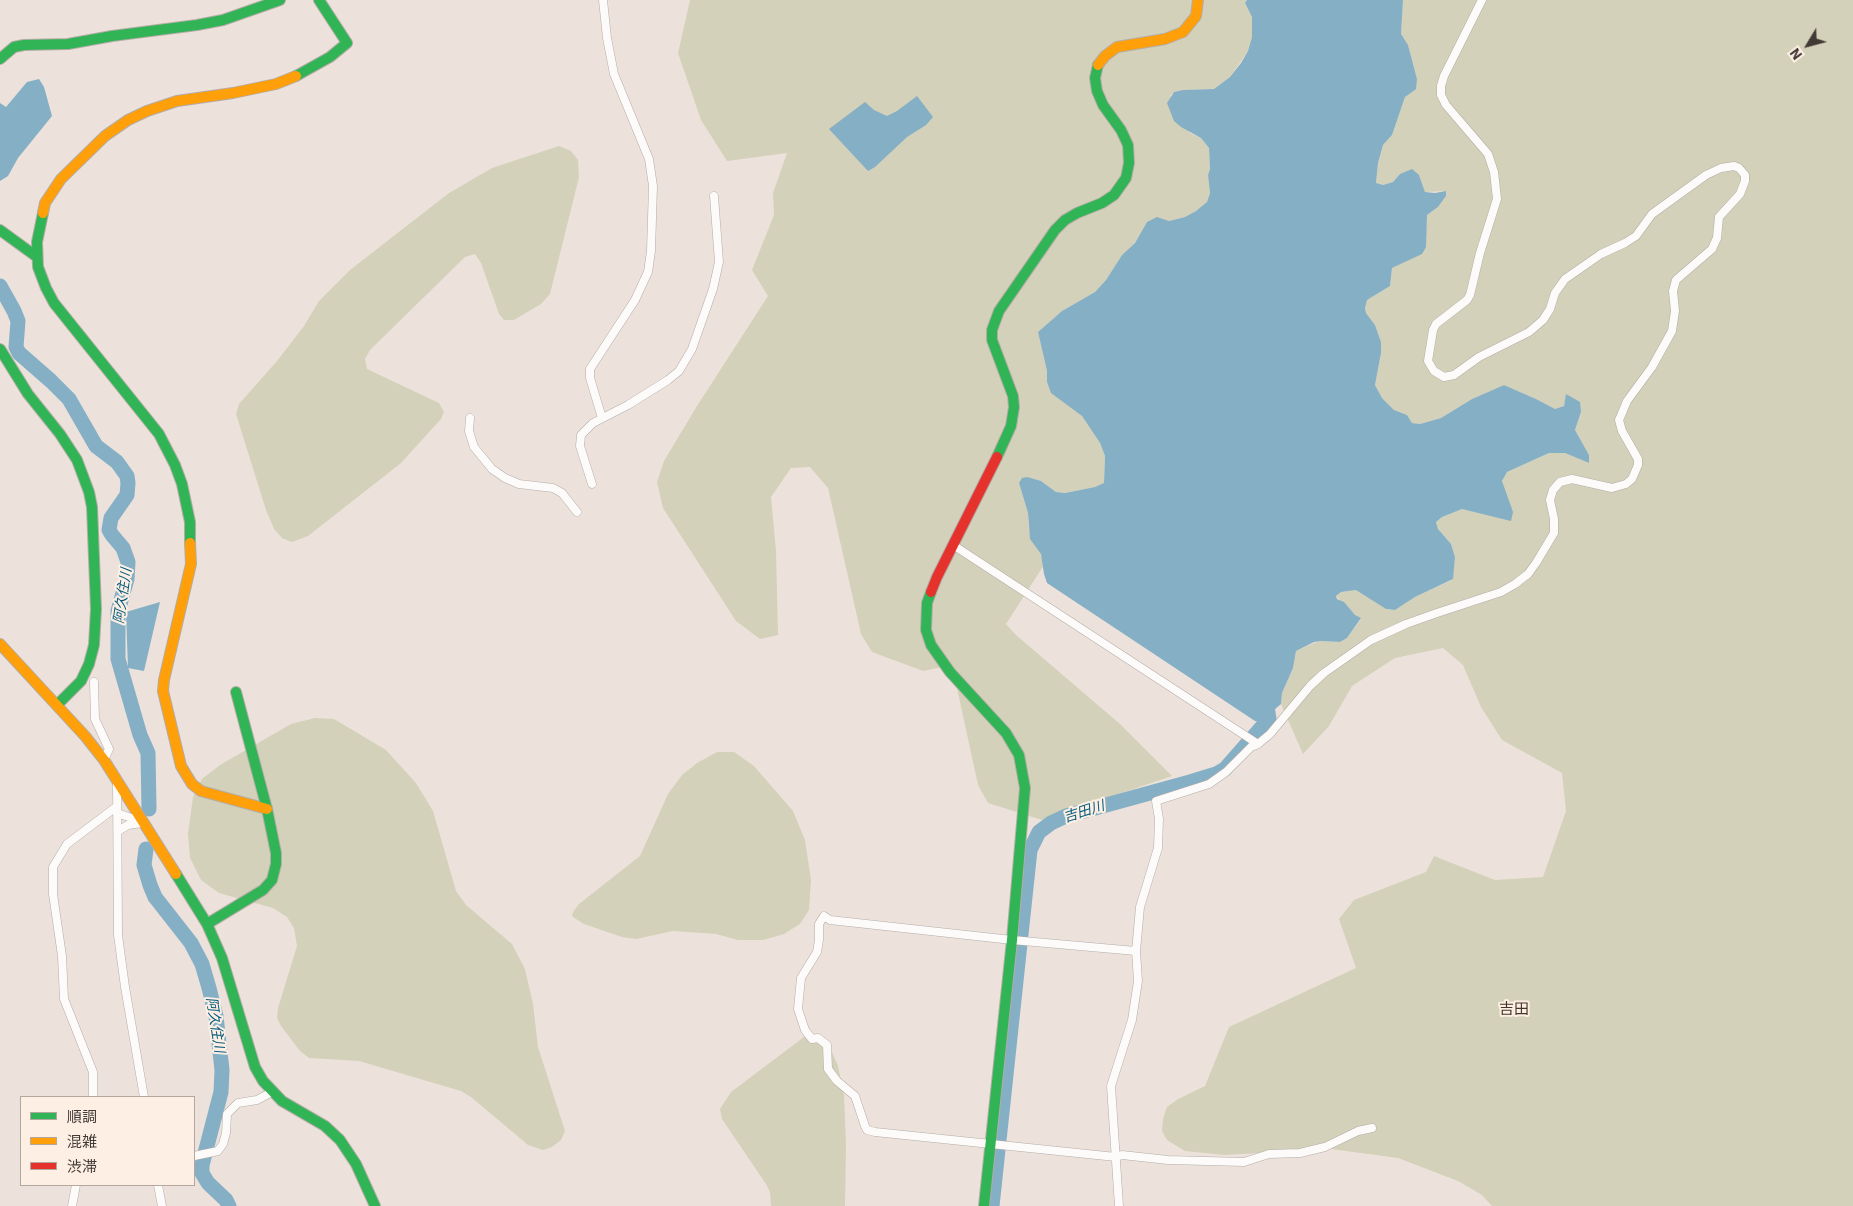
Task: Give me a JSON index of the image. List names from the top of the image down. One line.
{"districts":["吉田"],"water":["阿久住川","吉田川"],"legend":["順調","混雑","渋滞"],"north":"bottom left"}
